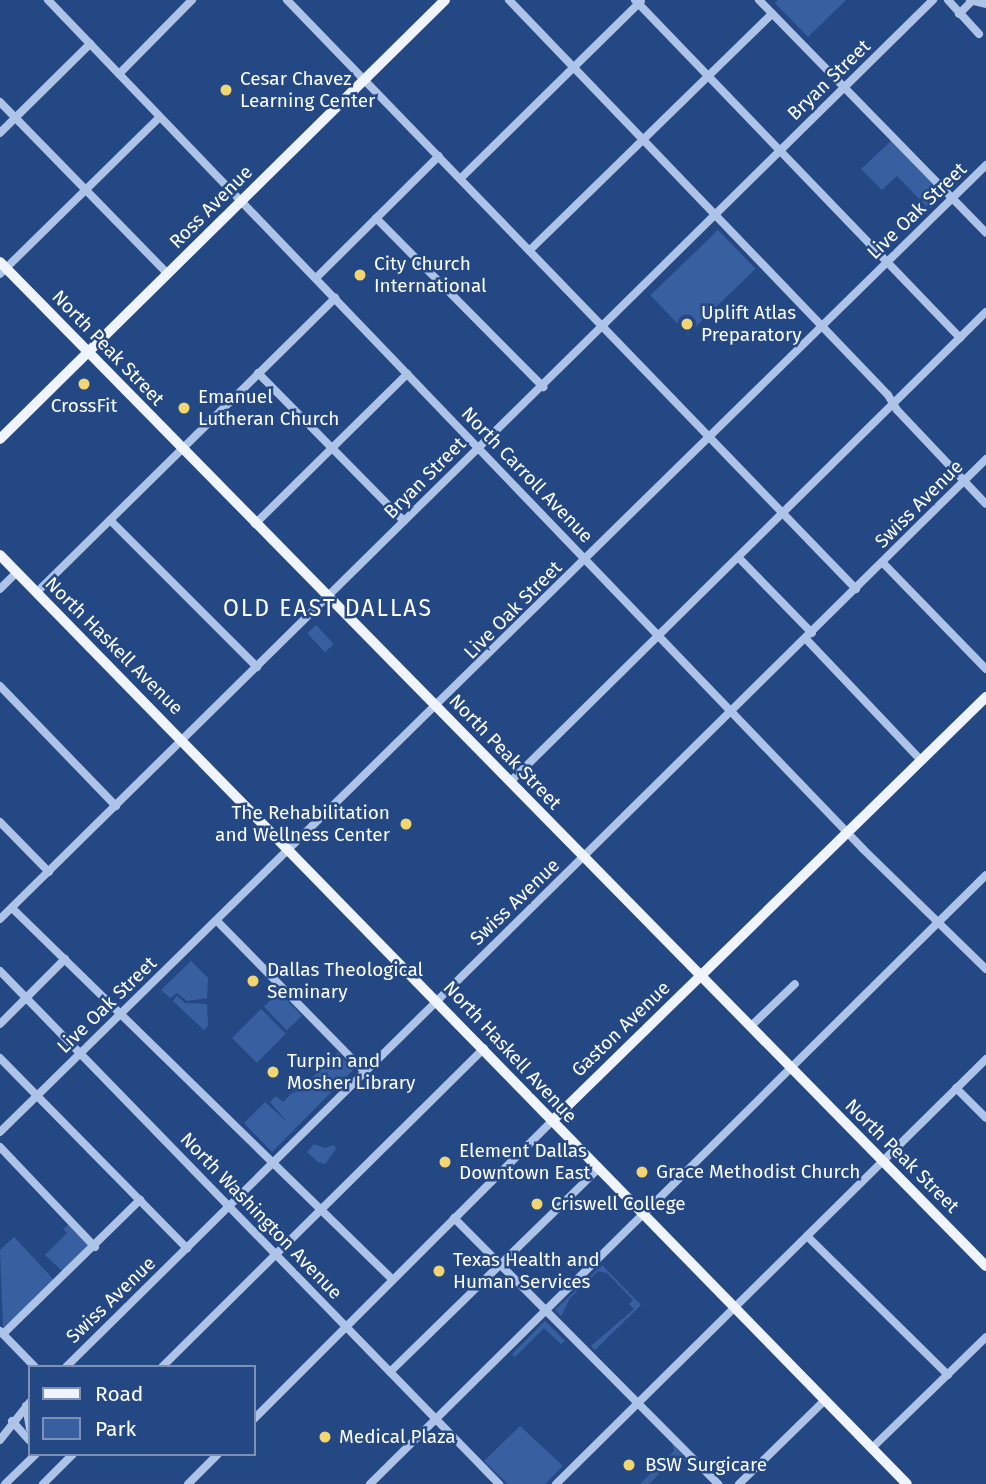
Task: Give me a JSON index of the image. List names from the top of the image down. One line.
{"streets":{"main road":["Ross Avenue","North Peak Street","North Haskell Avenue","Gaston Avenue"],"street":["Bryan Street","Live Oak Street","North Carroll Avenue","Swiss Avenue","North Washington Avenue"]},"crossings":[["Bryan Street","North Peak Street"],["Bryan Street","North Carroll Avenue"],["Bryan Street","North Haskell Avenue"],["Ross Avenue","North Peak Street"],["Ross Avenue","North Carroll Avenue"],["Live Oak Street","North Peak Street"],["Live Oak Street","North Carroll Avenue"],["Live Oak Street","North Haskell Avenue"],["Live Oak Street","North Washington Avenue"],["North Peak Street","Swiss Avenue"],["North Peak Street","Gaston Avenue"],["North Carroll Avenue","Swiss Avenue"],["North Carroll Avenue","Gaston Avenue"],["Swiss Avenue","North Haskell Avenue"],["Swiss Avenue","North Washington Avenue"],["North Haskell Avenue","Gaston Avenue"],["Gaston Avenue","North Washington Avenue"]],"districts":["OLD EAST DALLAS"],"places":["Cesar Chavez Learning Center","City Church International","Uplift Atlas Preparatory","CrossFit","Emanuel Lutheran Church","The Rehabilitation and Wellness Center","Dallas Theological Seminary","Turpin and Mosher Library","Element Dallas Downtown East","Grace Methodist Church","Criswell College","Texas Health and Human Services","Medical Plaza","BSW Surgicare"],"legend":["Road","Park"]}
